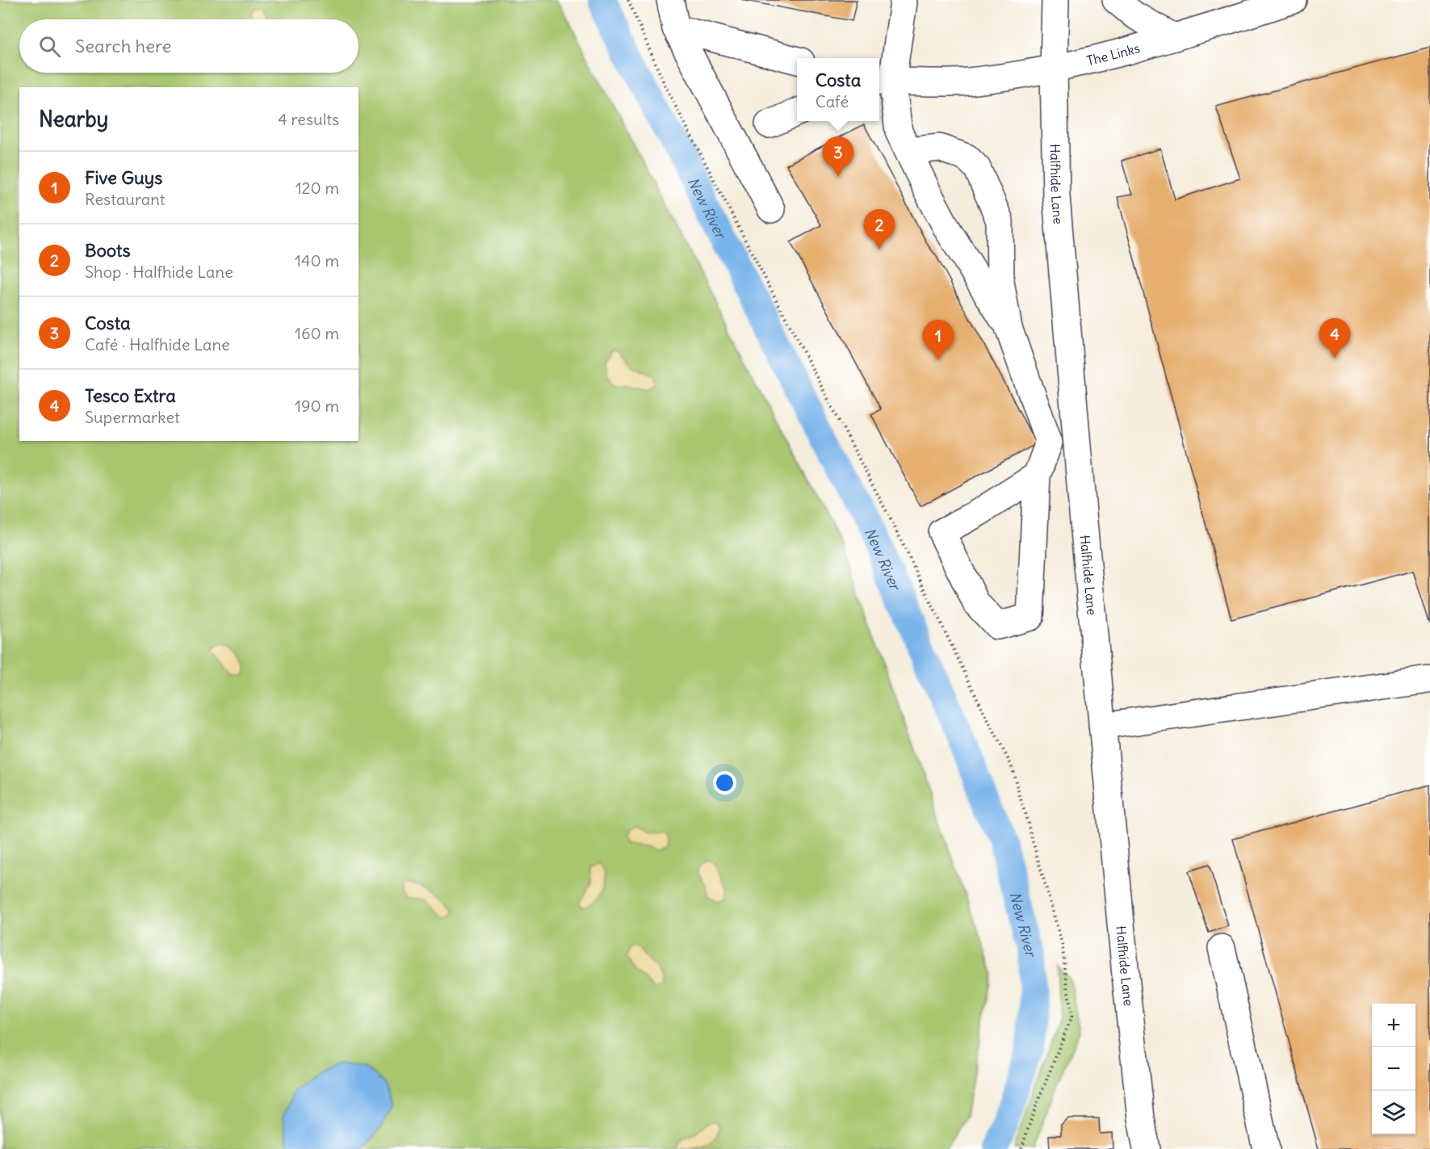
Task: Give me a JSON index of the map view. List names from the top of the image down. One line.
{"streets":{"main road":["The Links","Halfhide Lane"]},"crossings":[["The Links","Halfhide Lane"]],"water":["New River"],"page":{"search":"Search here","popup":["Costa","Café"],"heading":["Nearby","4 results"],"pins":["3","2","4","1"],"list":[{"mark":"1","name":"Five Guys","note":"Restaurant","value":"120 m"},{"mark":"2","name":"Boots","note":"Shop · Halfhide Lane","value":"140 m"},{"mark":"3","name":"Costa","note":"Café · Halfhide Lane","value":"160 m"},{"mark":"4","name":"Tesco Extra","note":"Supermarket","value":"190 m"}],"map_buttons":["+","−"]}}
